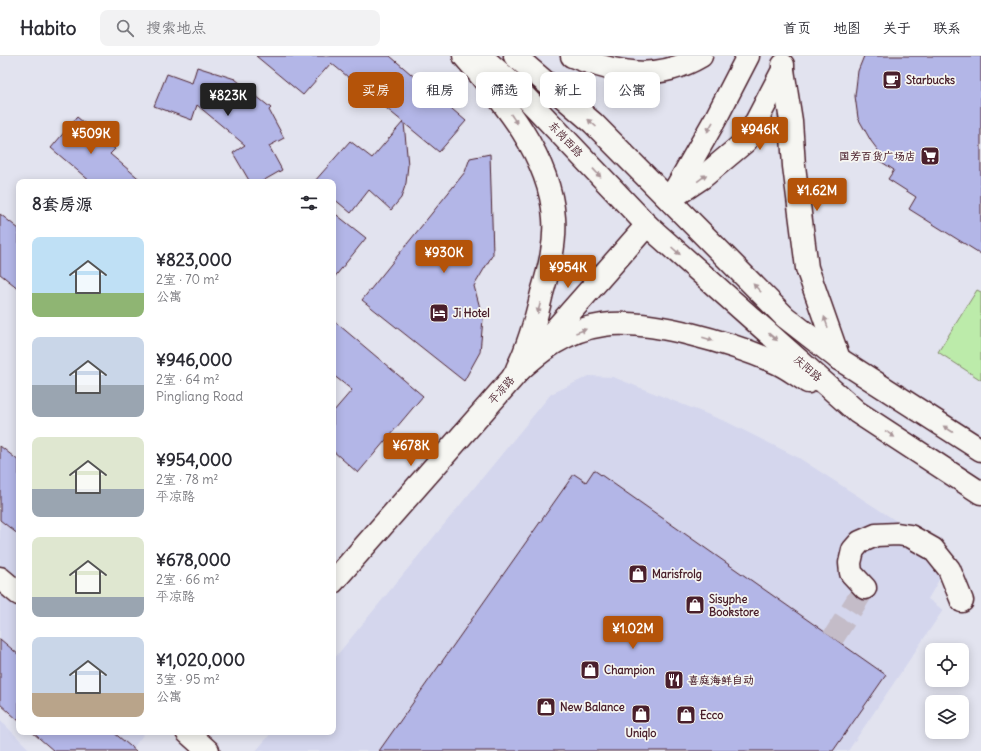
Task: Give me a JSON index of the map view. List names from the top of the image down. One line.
{"streets":{"main road":["东岗西路","庆阳路","平凉路"]},"crossings":[["东岗西路","庆阳路"],["东岗西路","平凉路"],["庆阳路","平凉路"]],"places":{"cafe":["Starbucks"],"supermarket":["国芳百货广场店"],"hotel":["Ji Hotel"],"shop":["Marisfrolg","Sisyphe Bookstore","Champion","New Balance","Uniqlo","Ecco"],"restaurant":["喜庭海鲜自动"]},"page":{"header":"Habito","search":"搜索地点","nav":["首页","地图","关于","联系"],"chip":["买房","租房","筛选","新上","公寓"],"price":["¥823K","¥946K","¥509K","¥1.62M","¥930K","¥954K","¥678K","¥1.02M"],"heading":"8套房源","list":[{"name":"¥823,000","note":"2室 · 70 m² · 公寓"},{"name":"¥946,000","note":"2室 · 64 m² · Pingliang Road"},{"name":"¥954,000","note":"2室 · 78 m² · 平凉路"},{"name":"¥678,000","note":"2室 · 66 m² · 平凉路"},{"name":"¥1,020,000","note":"3室 · 95 m² · 公寓"}]}}
